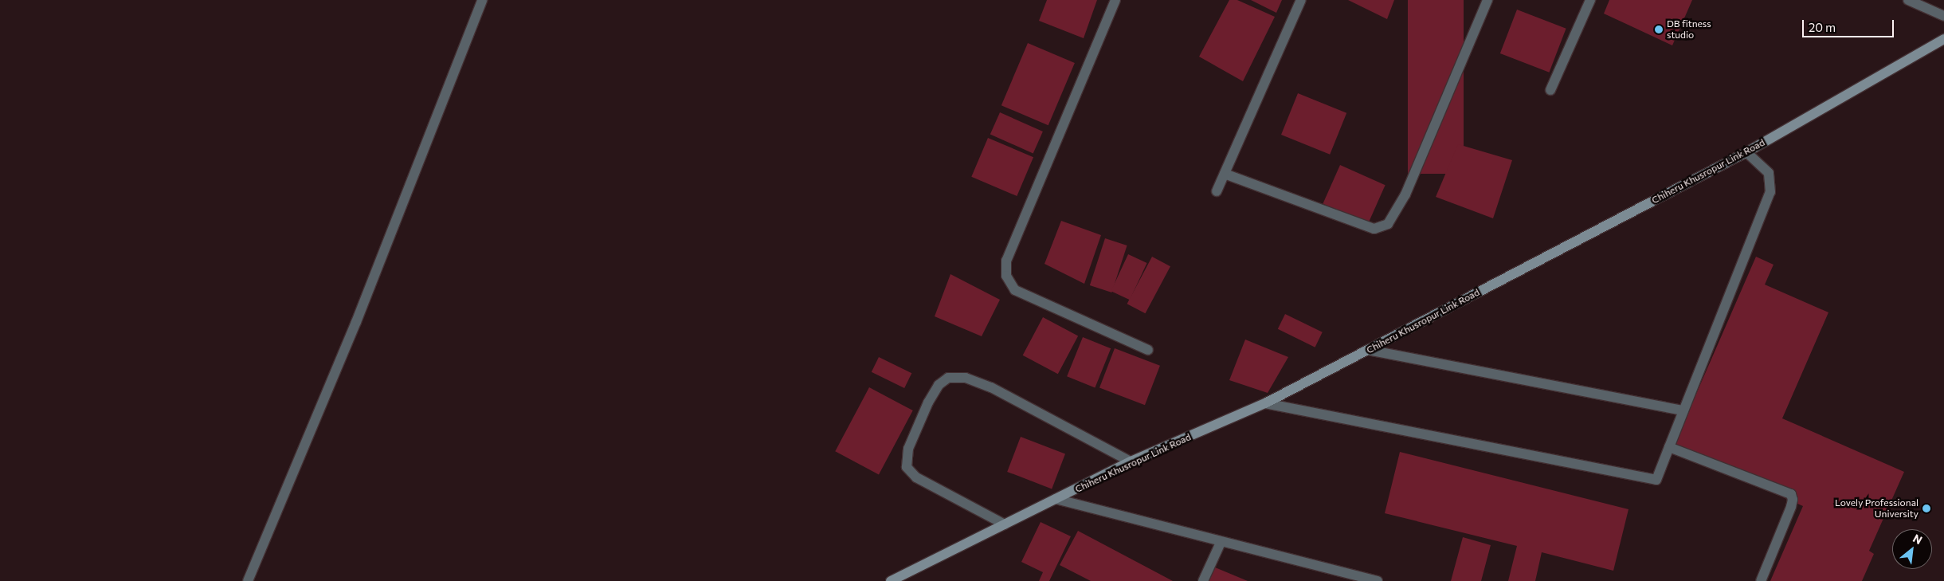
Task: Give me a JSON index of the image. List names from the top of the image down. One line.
{"streets":{"street":["Chiheru Khusropur Link Road"]},"places":["DB fitness studio","Lovely Professional University"],"scale_bar":"20 m","north":"top right"}
